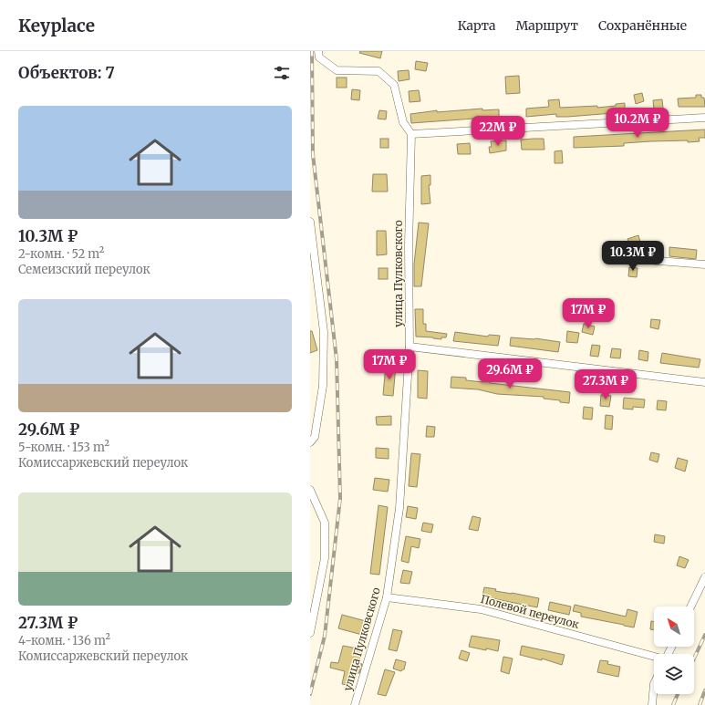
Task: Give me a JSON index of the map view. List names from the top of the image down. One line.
{"streets":{"street":["улица Пулковского","Полевой переулок"]},"crossings":[["улица Пулковского","Полевой переулок"]],"north":"top left","page":{"header":"Keyplace","nav":["Карта","Маршрут","Сохранённые"],"heading":"Объектов: 7","list":[{"name":"10.3M ₽","note":"2-комн. · 52 m² · Семеизский переулок"},{"name":"29.6M ₽","note":"5-комн. · 153 m² · Комиссаржевский переулок"},{"name":"27.3M ₽","note":"4-комн. · 136 m² · Комиссаржевский переулок"}],"price":["10.2M ₽","22M ₽","10.3M ₽","17M ₽","17M ₽","29.6M ₽","27.3M ₽"]}}
